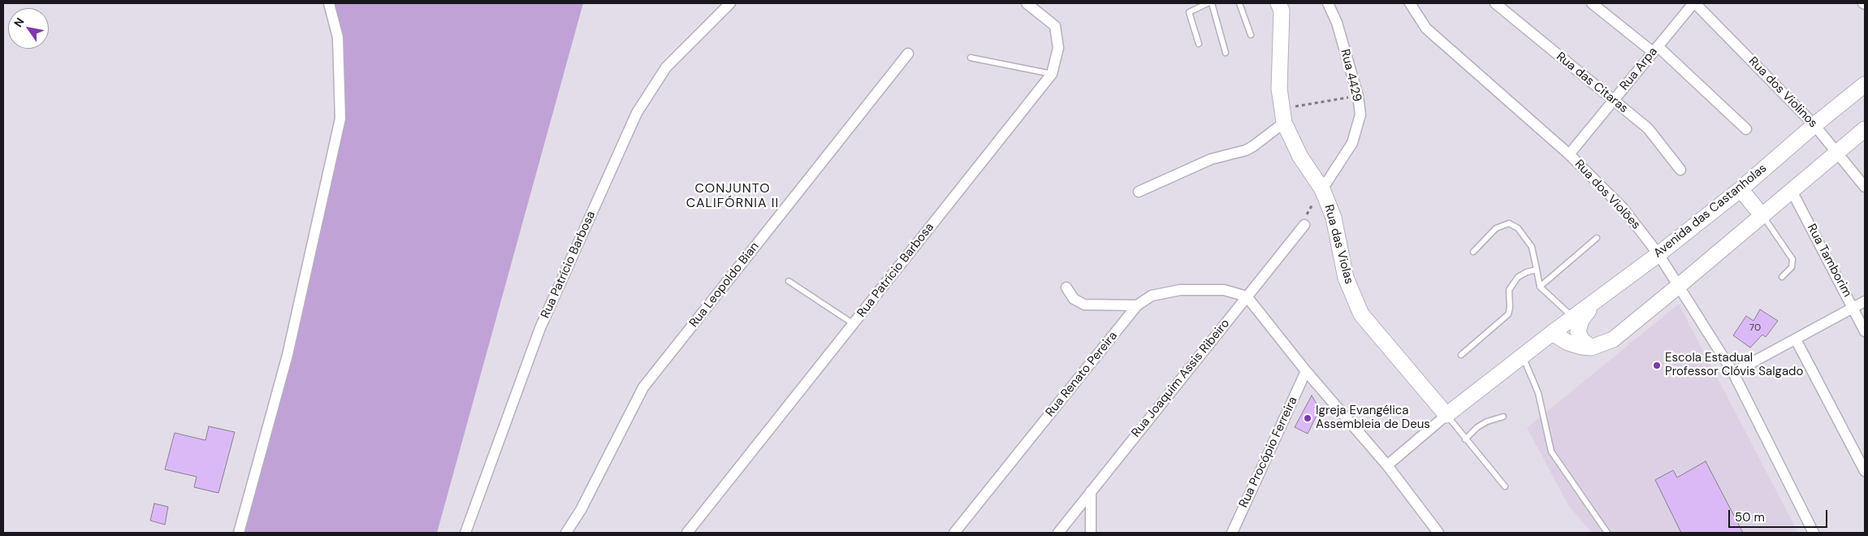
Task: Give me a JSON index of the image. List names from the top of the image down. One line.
{"streets":{"street":["Rua Arpa","Rua 4429","Rua das Citaras","Rua dos Violinos","Rua dos Violões","Avenida das Castanholas","Rua das Violas","Rua Tamborim","Rua Patrício Barbosa","Rua Leopoldo Bian","Rua Renato Pereira","Rua Joaquim Assis Ribeiro","Rua Procópio Ferreira"]},"crossings":[["Rua Arpa","Rua das Citaras"],["Rua Arpa","Rua dos Violinos"],["Rua Arpa","Rua dos Violões"],["Rua 4429","Rua das Violas"],["Rua dos Violinos","Avenida das Castanholas"],["Rua dos Violões","Avenida das Castanholas"],["Avenida das Castanholas","Rua das Violas"],["Rua Renato Pereira","Rua Joaquim Assis Ribeiro"]],"districts":["CONJUNTO CALIFÓRNIA II"],"places":["Escola Estadual Professor Clóvis Salgado","Igreja Evangélica Assembleia de Deus"],"house_numbers":["70"],"scale_bar":"50 m","north":"top left"}
